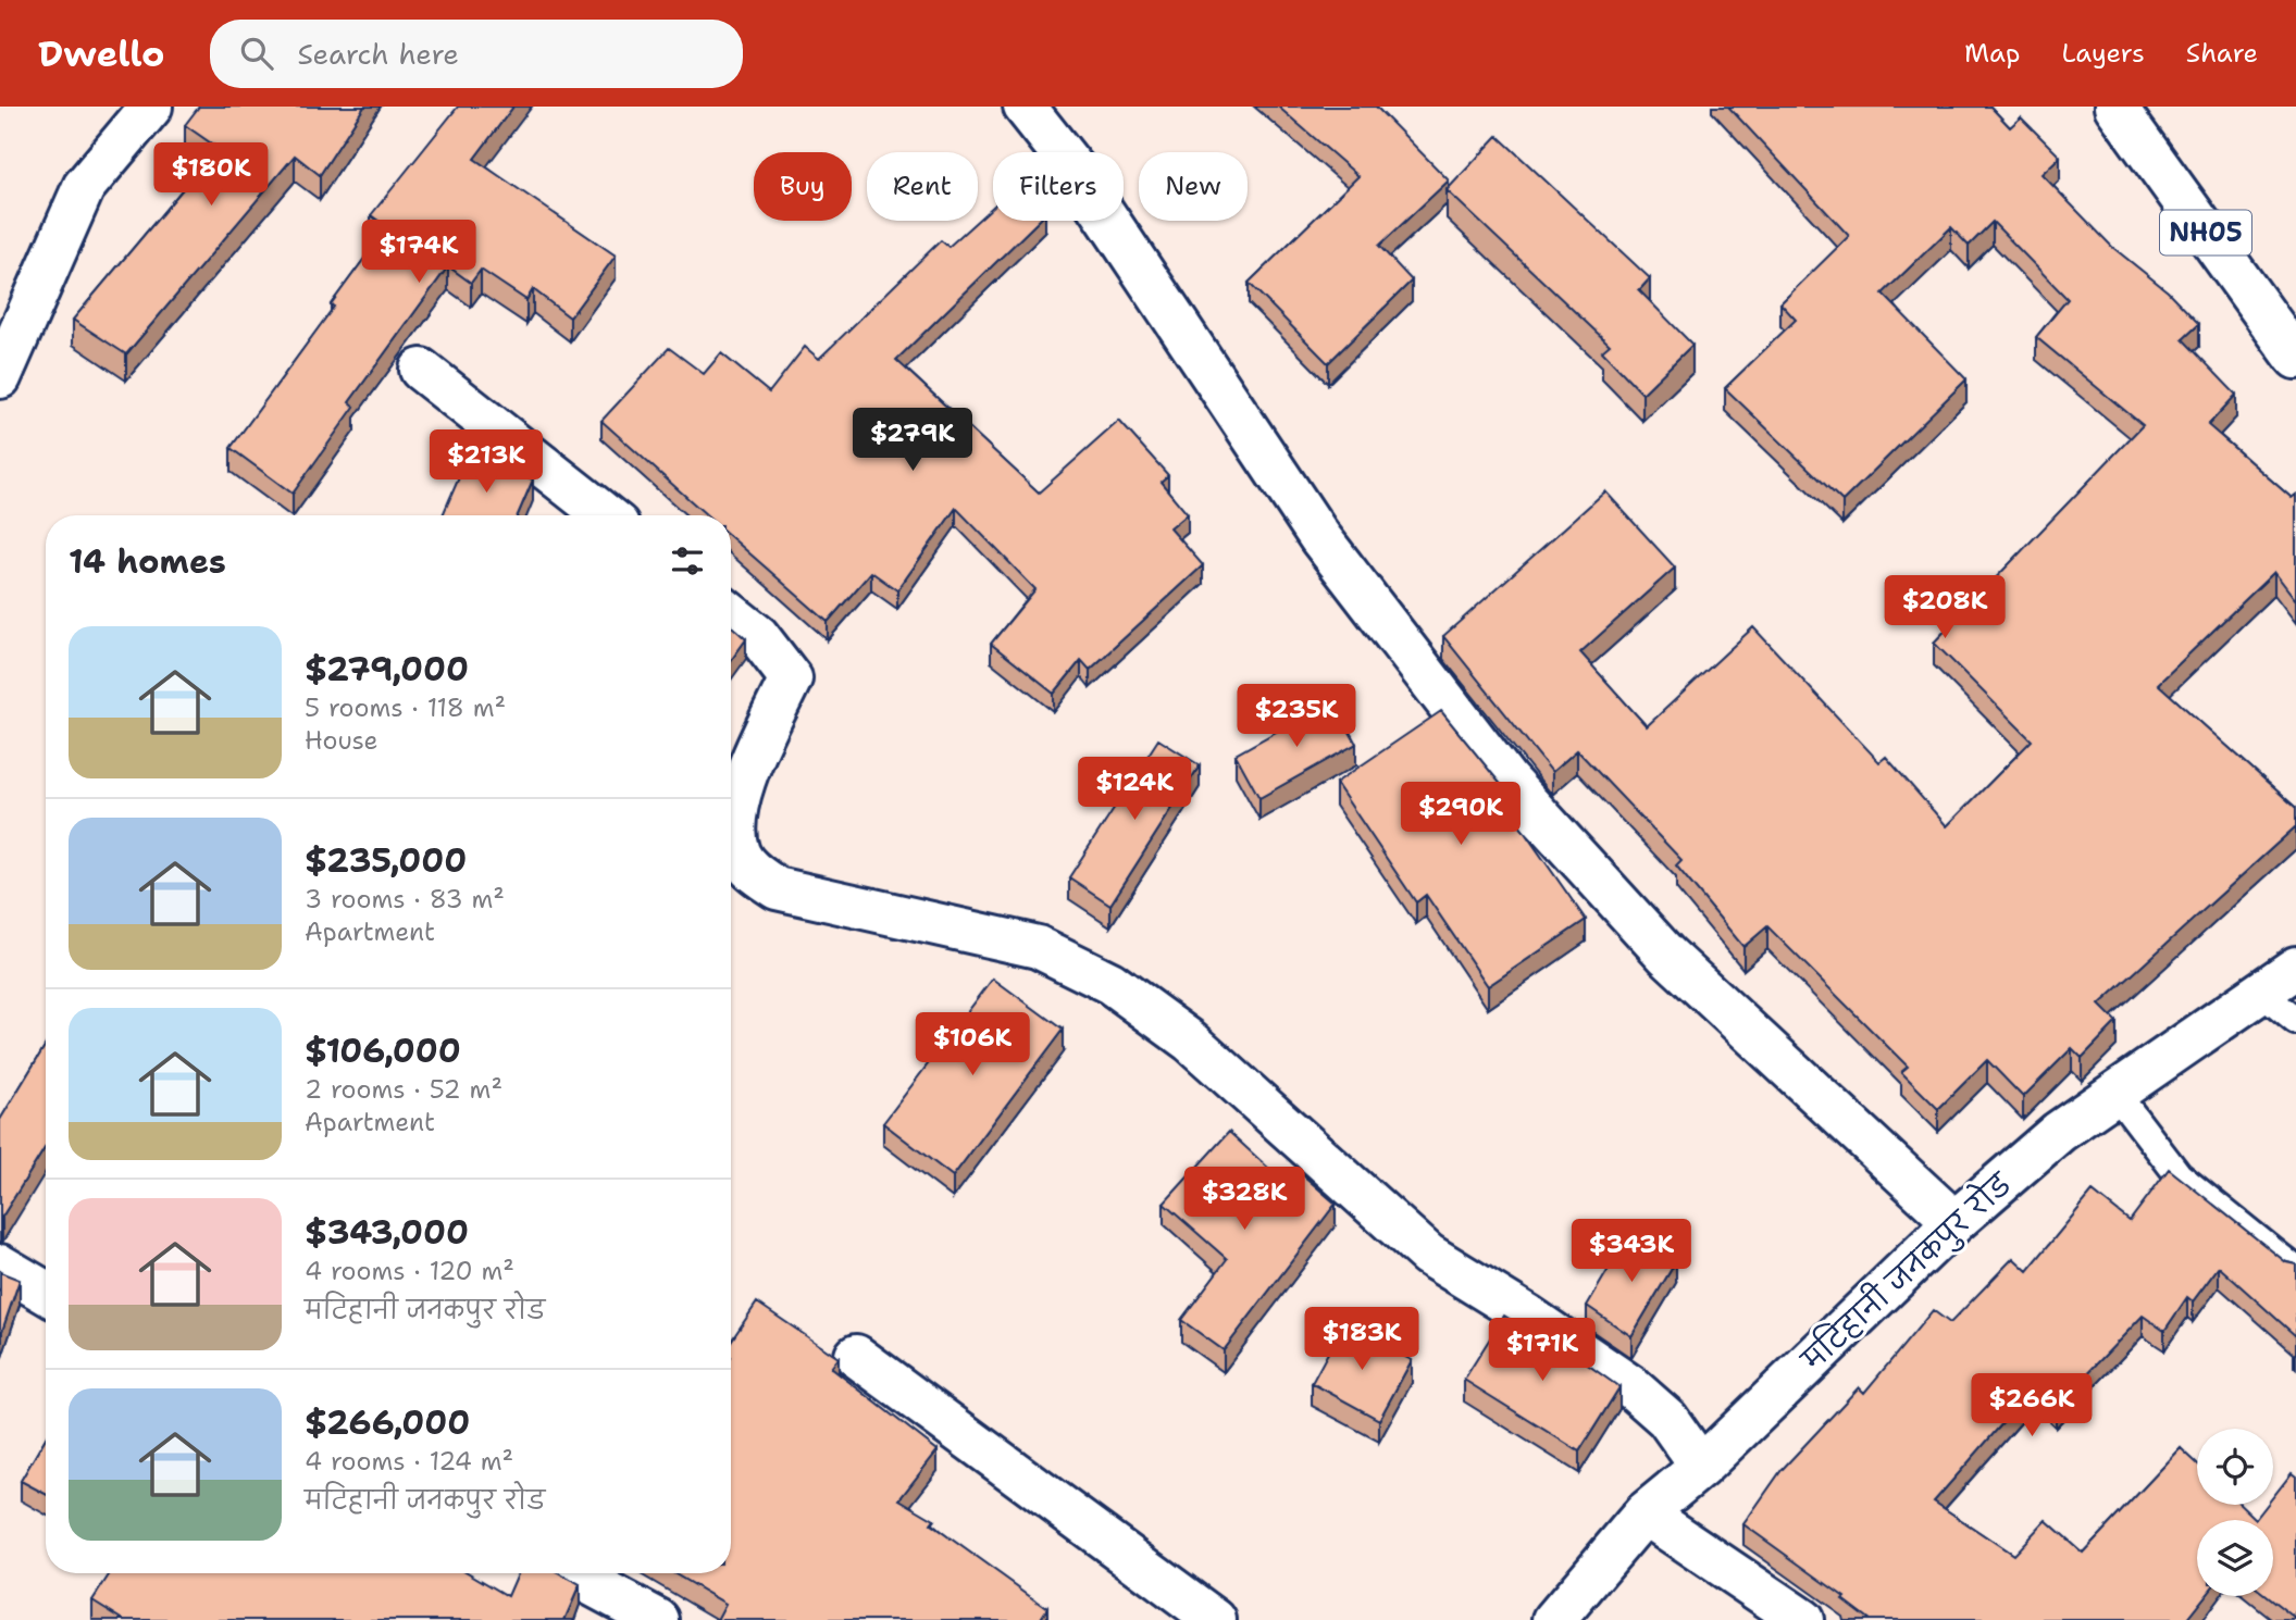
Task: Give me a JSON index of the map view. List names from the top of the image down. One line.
{"streets":{"street":["NH05","मटिहानी जनकपुर रोड"]},"page":{"header":"Dwello","search":"Search here","nav":["Map","Layers","Share"],"price":["$180K","$174K","$279K","$213K","$208K","$235K","$124K","$290K","$106K","$328K","$343K","$183K","$171K","$266K"],"chip":["Buy","Rent","Filters","New"],"heading":"14 homes","list":[{"name":"$279,000","note":"5 rooms · 118 m² · House"},{"name":"$235,000","note":"3 rooms · 83 m² · Apartment"},{"name":"$106,000","note":"2 rooms · 52 m² · Apartment"},{"name":"$343,000","note":"4 rooms · 120 m² · मटिहानी जनकपुर रोड"},{"name":"$266,000","note":"4 rooms · 124 m² · मटिहानी जनकपुर रोड"}]}}
